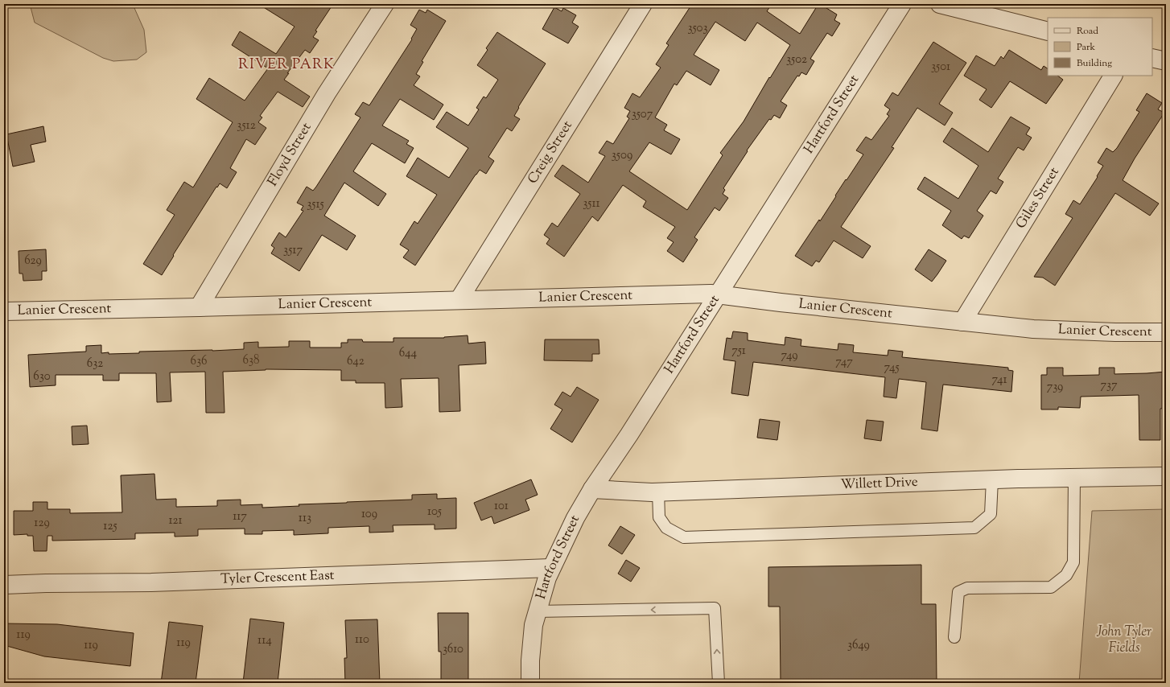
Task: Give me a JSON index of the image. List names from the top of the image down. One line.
{"streets":{"street":["Hartford Street","Creig Street","Floyd Street","Giles Street","Lanier Crescent","Willett Drive","Tyler Crescent East"]},"crossings":[["Hartford Street","Lanier Crescent"],["Hartford Street","Willett Drive"],["Hartford Street","Tyler Crescent East"],["Creig Street","Lanier Crescent"],["Floyd Street","Lanier Crescent"],["Giles Street","Lanier Crescent"]],"districts":["RIVER PARK"],"parks":["John Tyler Fields"],"house_numbers":["3503","3502","3501","3507","3512","3509","3511","3515","3517","629","751","644","749","638","636","642","747","632","745","630","741","737","739","101","105","109","117","113","121","129","125","119","110","114","119","119","3649","3610"],"legend":["Road","Park","Building"]}
